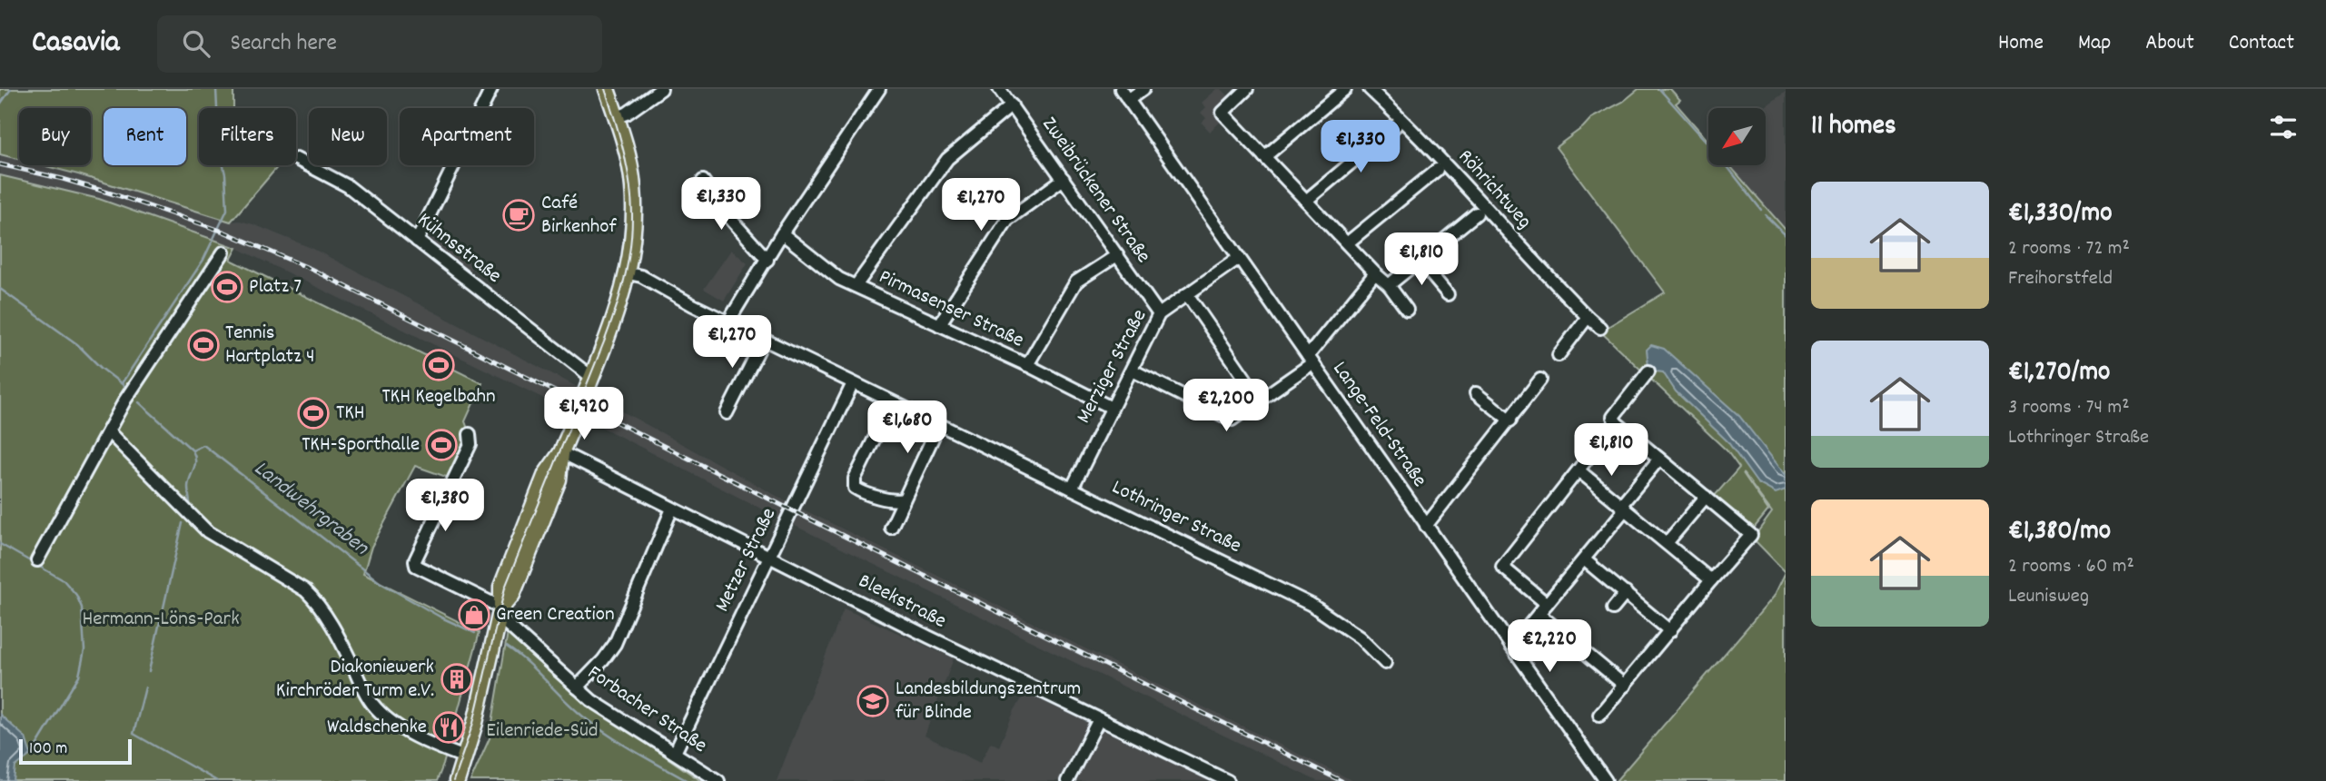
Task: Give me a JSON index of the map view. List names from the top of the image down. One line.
{"streets":{"street":["Röhrichtweg","Zweibrückener Straße","Kühnsstraße","Pirmasenser Straße","Merziger Straße","Lange-Feld-Straße","Lothringer Straße","Metzer Straße","Bleekstraße","Forbacher Straße"]},"crossings":[["Zweibrückener Straße","Merziger Straße"],["Pirmasenser Straße","Merziger Straße"],["Merziger Straße","Lange-Feld-Straße"],["Merziger Straße","Lothringer Straße"],["Lothringer Straße","Metzer Straße"],["Metzer Straße","Bleekstraße"],["Metzer Straße","Forbacher Straße"]],"water":["Landwehrgraben"],"parks":["Hermann-Löns-Park","Eilenriede-Süd"],"places":{"cafe":["Café Birkenhof"],"sports":["Platz 7","Tennis Hartplatz 4","TKH Kegelbahn","TKH","TKH-Sporthalle"],"shop":["Green Creation"],"building":["Diakoniewerk Kirchröder Turm e.V."],"school or university":["Landesbildungszentrum für Blinde"],"restaurant":["Waldschenke"]},"scale_bar":"100 m","north":"bottom left","page":{"header":"Casavia","search":"Search here","nav":["Home","Map","About","Contact"],"heading":"11 homes","chip":["Buy","Rent","Filters","New","Apartment"],"price":["€1,330","€1,330","€1,270","€1,810","€1,270","€2,200","€1,920","€1,680","€1,810","€1,380","€2,220"],"list":[{"name":"€1,330/mo","note":"2 rooms · 72 m² · Freihorstfeld"},{"name":"€1,270/mo","note":"3 rooms · 74 m² · Lothringer Straße"},{"name":"€1,380/mo","note":"2 rooms · 60 m² · Leunisweg"}],"scale":"100 m"}}
